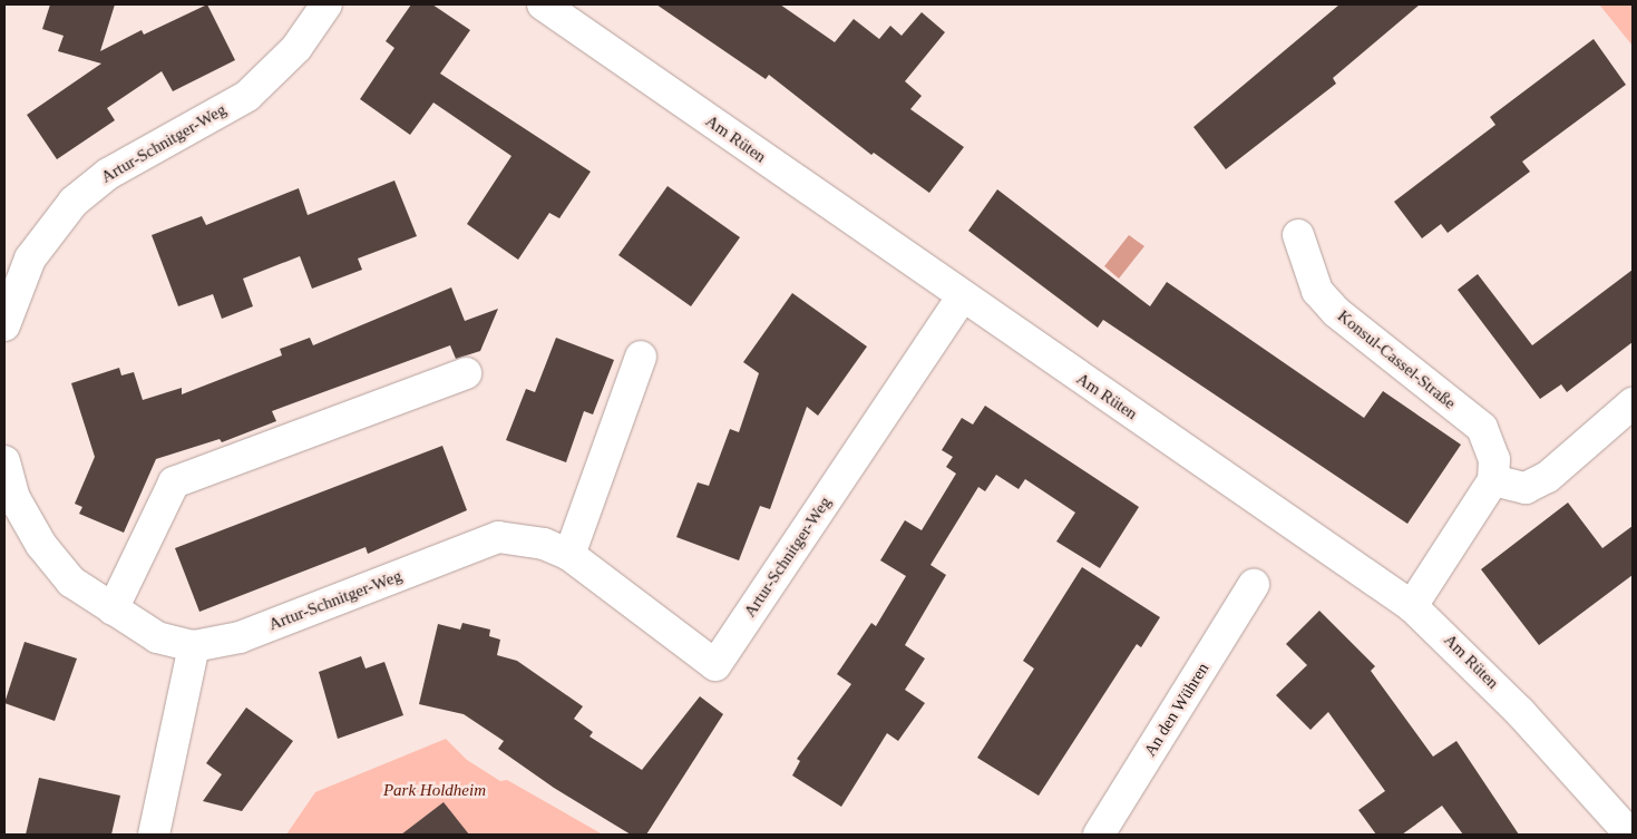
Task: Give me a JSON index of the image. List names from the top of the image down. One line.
{"streets":{"street":["Am Rüten","Artur-Schnitger-Weg","Konsul-Cassel-Straße","An den Wühren"]},"crossings":[["Am Rüten","Artur-Schnitger-Weg"]],"parks":["Park Holdheim"]}
